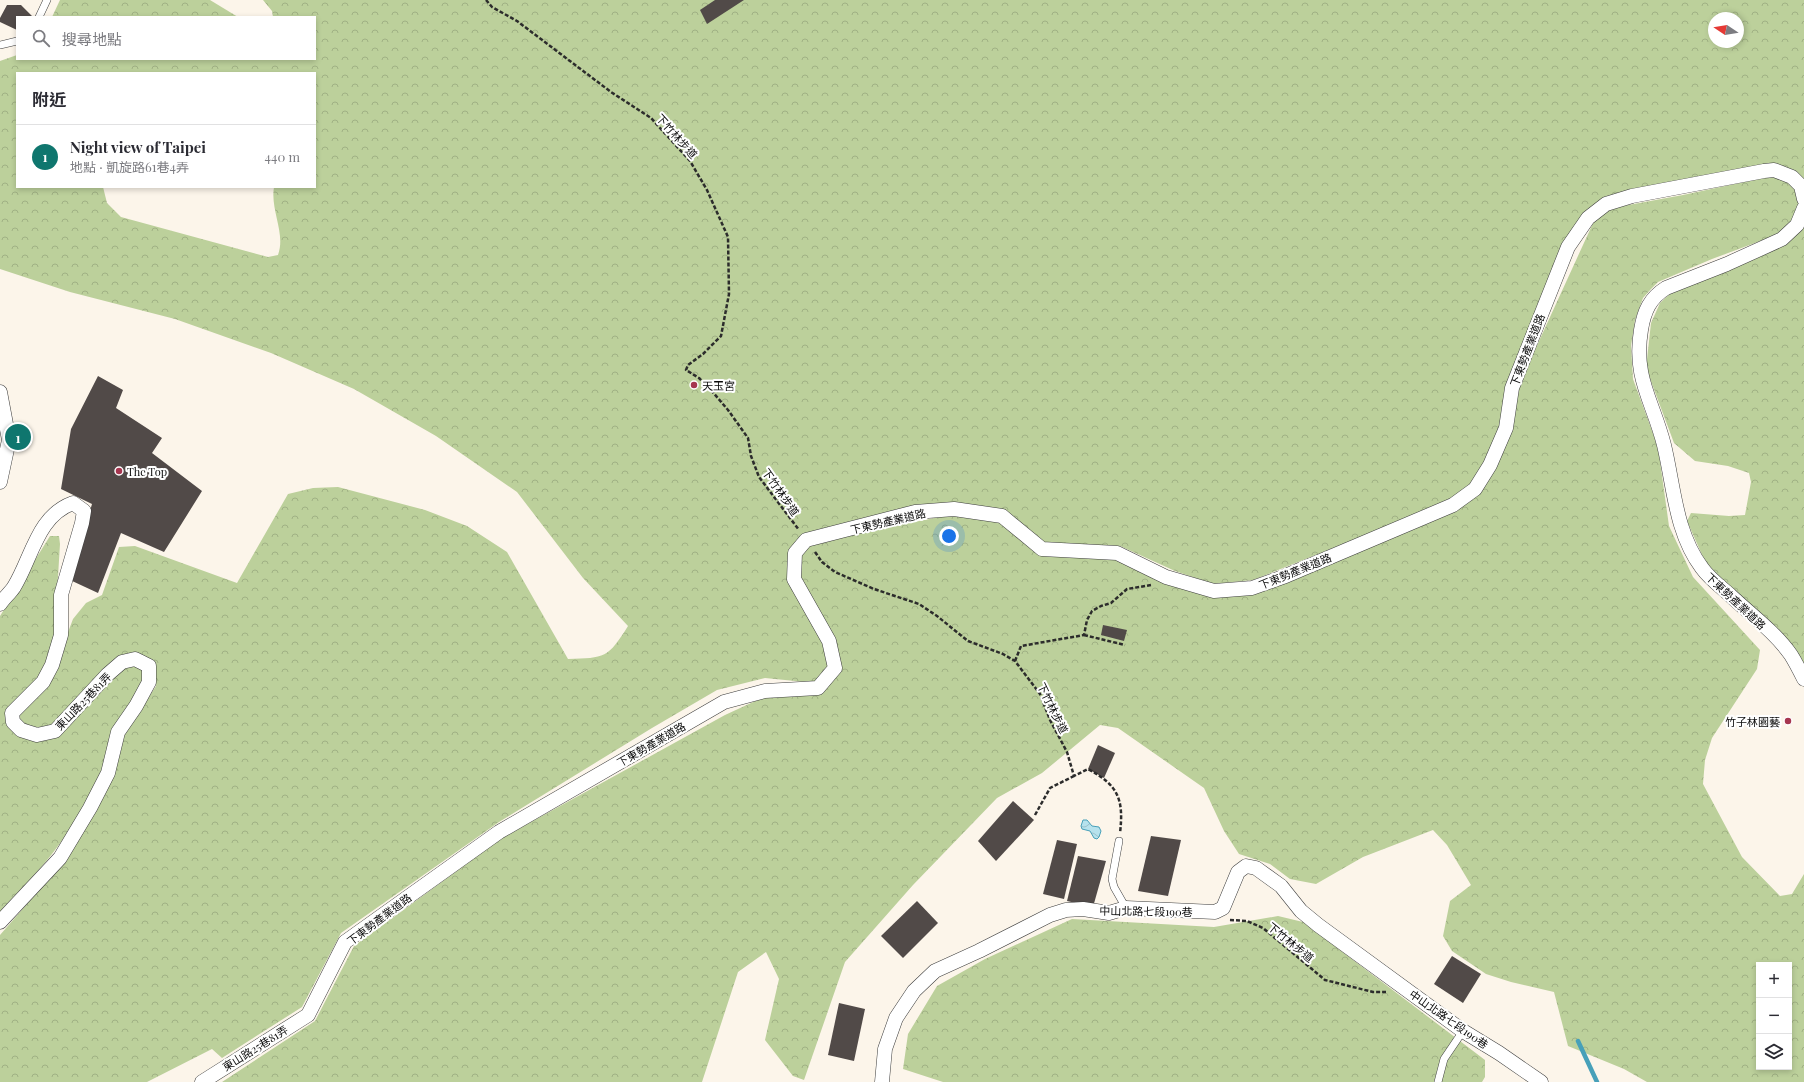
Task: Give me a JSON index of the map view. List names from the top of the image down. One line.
{"streets":{"street":["下東勢產業道路","東山路25巷81弄","中山北路七段190巷"],"path":["下竹林步道"]},"crossings":[["下竹林步道","下東勢產業道路"],["下東勢產業道路","東山路25巷81弄"]],"places":["天玉宮","The Top","竹子林園藝"],"north":"left","page":{"search":"搜尋地點","heading":"附近","list":[{"mark":"1","name":"Night view of Taipei","note":"地點 · 凱旋路61巷4弄","value":"440 m"}],"pins":"1","map_buttons":["+","−"]}}
